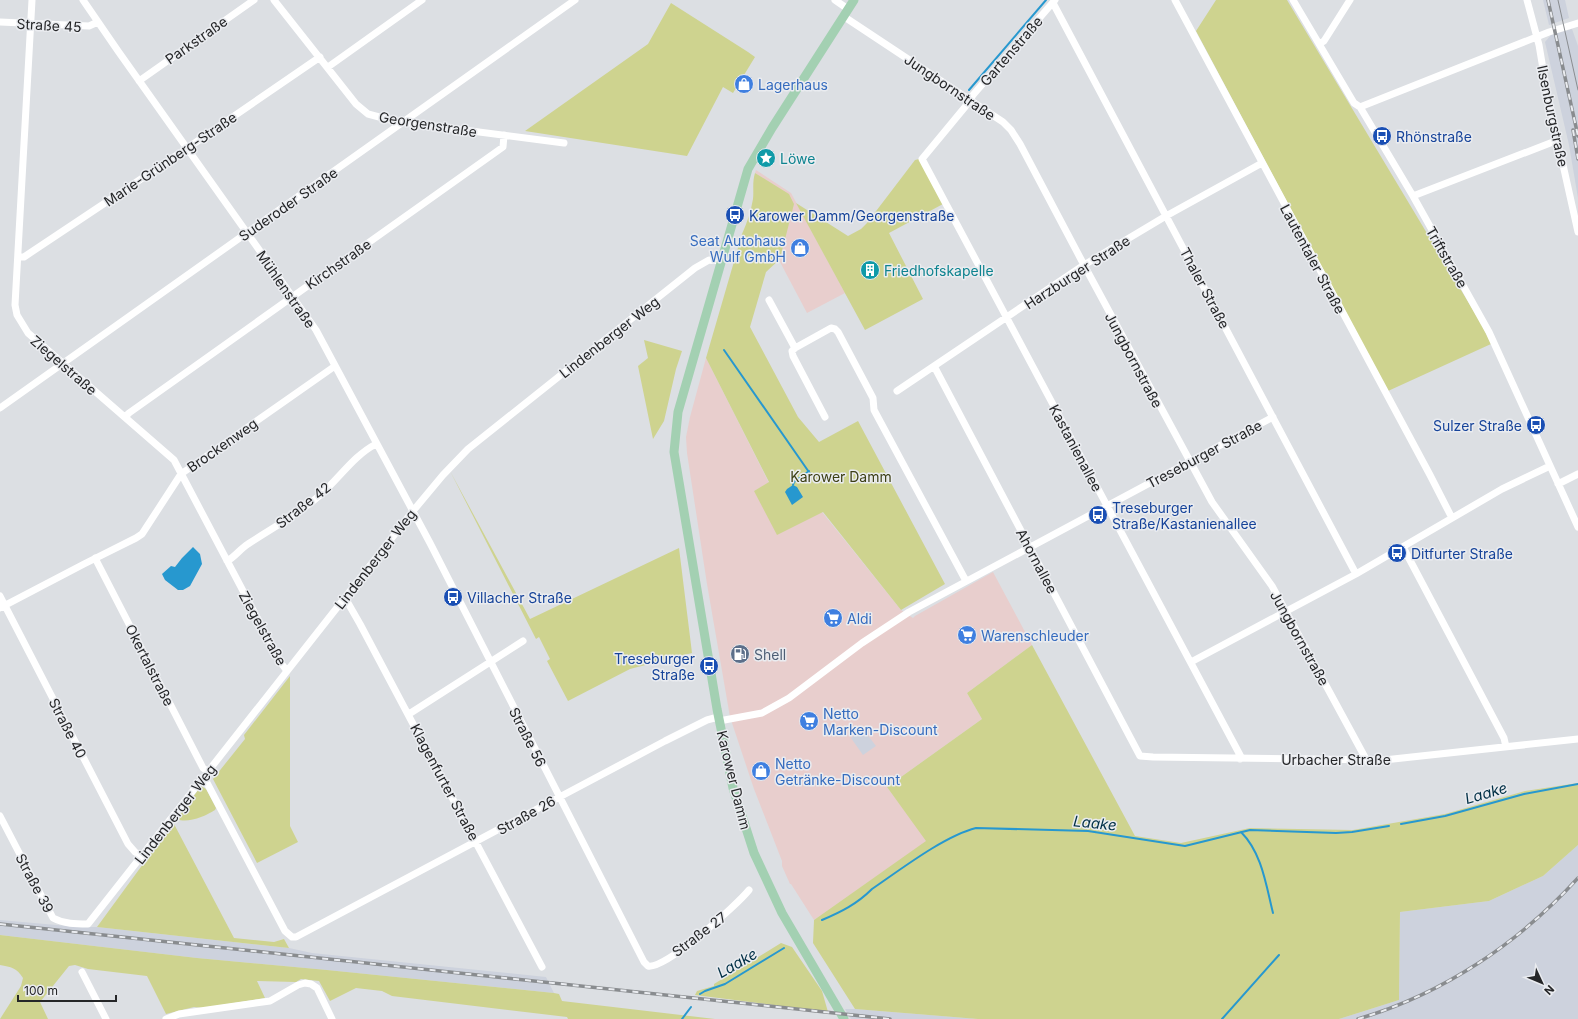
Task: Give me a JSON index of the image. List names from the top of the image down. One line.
{"streets":{"main road":["Karower Damm"],"street":["Straße 45","Parkstraße","Gartenstraße","Jungbornstraße","Ilsenburgstraße","Georgenstraße","Marie-Grünberg-Straße","Suderoder Straße","Triftstraße","Lautentaler Straße","Kirchstraße","Harzburger Straße","Thaler Straße","Mühlenstraße","Lindenberger Weg","Ziegelstraße","Brockenweg","Kastanienallee","Treseburger Straße","Straße 42","Ahornallee","Okertalstraße","Straße 40","Straße 56","Urbacher Straße","Klagenfurter Straße","Straße 26","Straße 39","Straße 27"]},"crossings":[["Straße 45","Mühlenstraße"],["Straße 45","Ziegelstraße"],["Parkstraße","Mühlenstraße"],["Gartenstraße","Jungbornstraße"],["Gartenstraße","Thaler Straße"],["Gartenstraße","Kastanienallee"],["Jungbornstraße","Harzburger Straße"],["Jungbornstraße","Treseburger Straße"],["Jungbornstraße","Urbacher Straße"],["Jungbornstraße","Karower Damm"],["Georgenstraße","Marie-Grünberg-Straße"],["Georgenstraße","Suderoder Straße"],["Georgenstraße","Kirchstraße"],["Marie-Grünberg-Straße","Mühlenstraße"],["Marie-Grünberg-Straße","Ziegelstraße"],["Suderoder Straße","Mühlenstraße"],["Suderoder Straße","Ziegelstraße"],["Lautentaler Straße","Harzburger Straße"],["Kirchstraße","Mühlenstraße"],["Kirchstraße","Ziegelstraße"],["Harzburger Straße","Thaler Straße"],["Harzburger Straße","Kastanienallee"],["Harzburger Straße","Ahornallee"],["Thaler Straße","Treseburger Straße"],["Mühlenstraße","Lindenberger Weg"],["Mühlenstraße","Brockenweg"],["Mühlenstraße","Straße 42"],["Mühlenstraße","Straße 56"],["Lindenberger Weg","Ziegelstraße"],["Lindenberger Weg","Okertalstraße"],["Lindenberger Weg","Straße 40"],["Lindenberger Weg","Straße 56"],["Lindenberger Weg","Karower Damm"],["Lindenberger Weg","Klagenfurter Straße"],["Lindenberger Weg","Straße 26"],["Lindenberger Weg","Straße 39"],["Ziegelstraße","Brockenweg"],["Ziegelstraße","Straße 42"],["Brockenweg","Okertalstraße"],["Brockenweg","Straße 40"],["Kastanienallee","Treseburger Straße"],["Kastanienallee","Urbacher Straße"],["Treseburger Straße","Ahornallee"],["Treseburger Straße","Karower Damm"],["Treseburger Straße","Straße 26"],["Ahornallee","Urbacher Straße"],["Straße 56","Straße 26"],["Straße 56","Straße 27"],["Karower Damm","Straße 26"],["Klagenfurter Straße","Straße 26"]],"water":["Laake"],"parks":["Karower Damm"],"places":{"shop":["Lagerhaus","Seat Autohaus Wulf GmbH","Netto Getränke-Discount"],"bus stop":["Rhönstraße","Karower Damm/Georgenstraße","Sulzer Straße","Treseburger Straße/Kastanienallee","Ditfurter Straße","Villacher Straße","Treseburger Straße"],"place":["Löwe"],"building":["Friedhofskapelle"],"supermarket":["Aldi","Warenschleuder","Netto Marken-Discount"],"fuel station":["Shell"]},"scale_bar":"100 m","north":"bottom right"}
